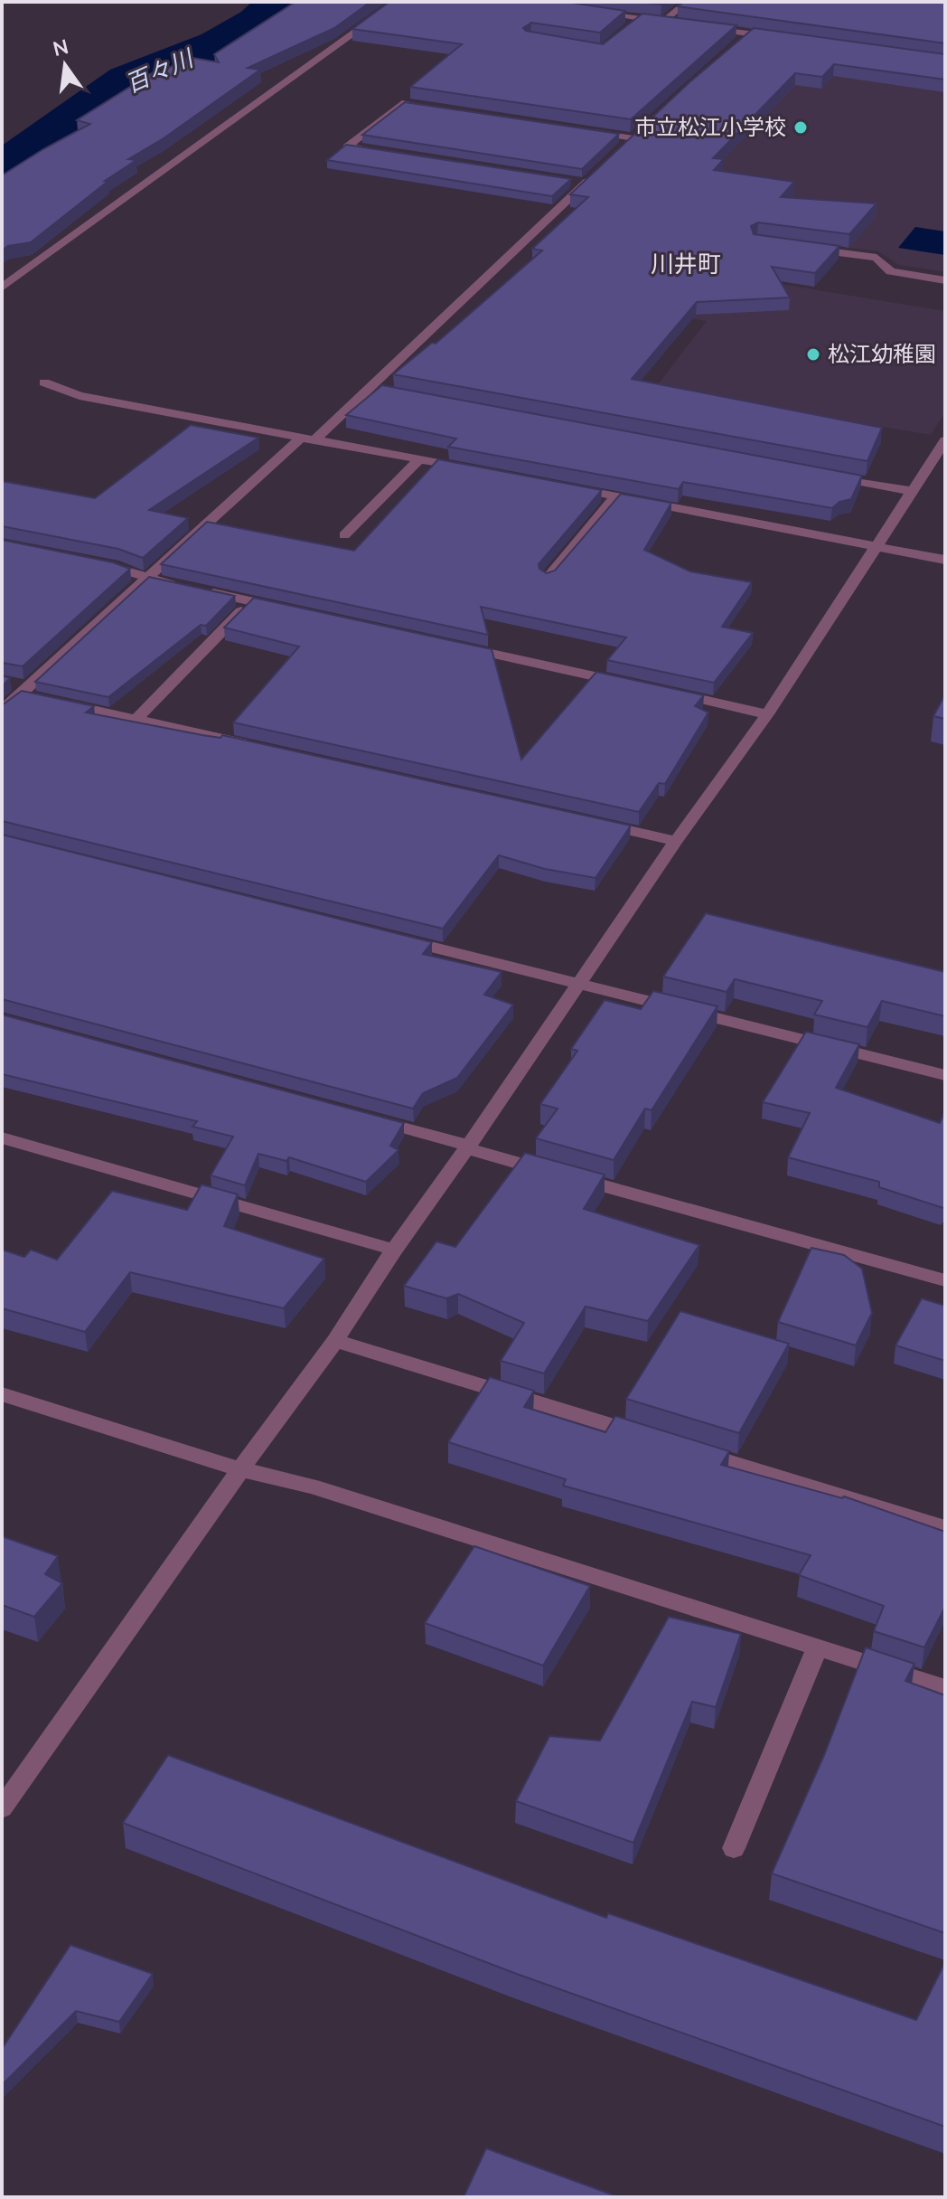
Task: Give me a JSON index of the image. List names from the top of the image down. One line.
{"districts":["川井町"],"water":["百々川"],"places":["市立松江小学校","松江幼稚園"],"north":"top"}
